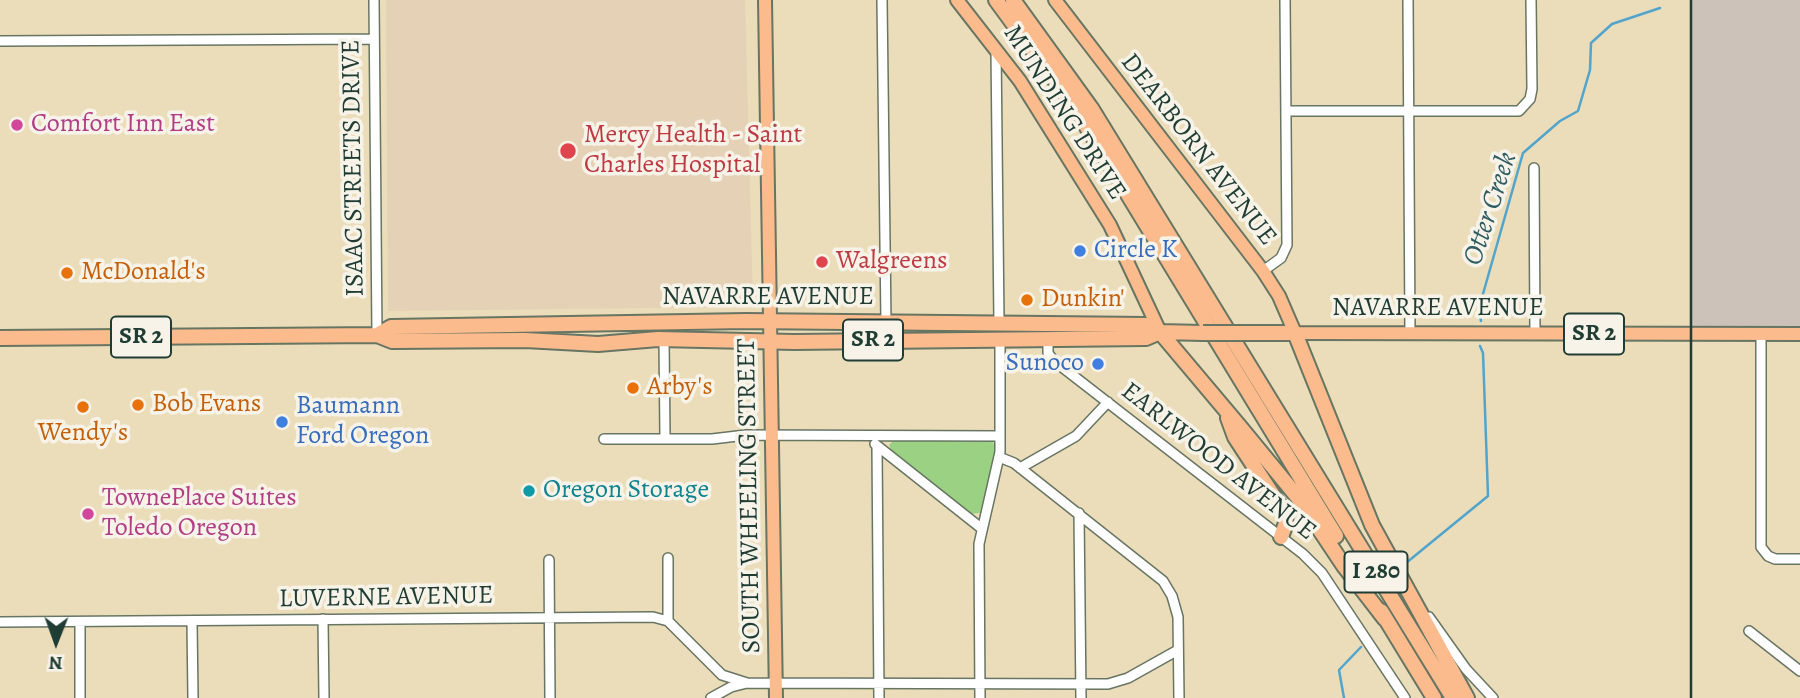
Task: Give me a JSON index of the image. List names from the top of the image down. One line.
{"streets":{"highway":["NAVARRE AVENUE","SR 2","I 280"],"main road":["MUNDING DRIVE","DEARBORN AVENUE","SOUTH WHEELING STREET"],"street":["ISAAC STREETS DRIVE","EARLWOOD AVENUE","LUVERNE AVENUE"]},"crossings":[["MUNDING DRIVE","NAVARRE AVENUE"],["DEARBORN AVENUE","NAVARRE AVENUE"],["ISAAC STREETS DRIVE","NAVARRE AVENUE"],["NAVARRE AVENUE","EARLWOOD AVENUE"],["NAVARRE AVENUE","SOUTH WHEELING STREET"]],"water":["Otter Creek"],"places":["Comfort Inn East","Mercy Health - Saint Charles Hospital","Circle K","Walgreens","McDonald's","Dunkin'","Sunoco","Arby's","Bob Evans","Wendy's","Baumann Ford Oregon","Oregon Storage","TownePlace Suites Toledo Oregon"],"north":"bottom"}
